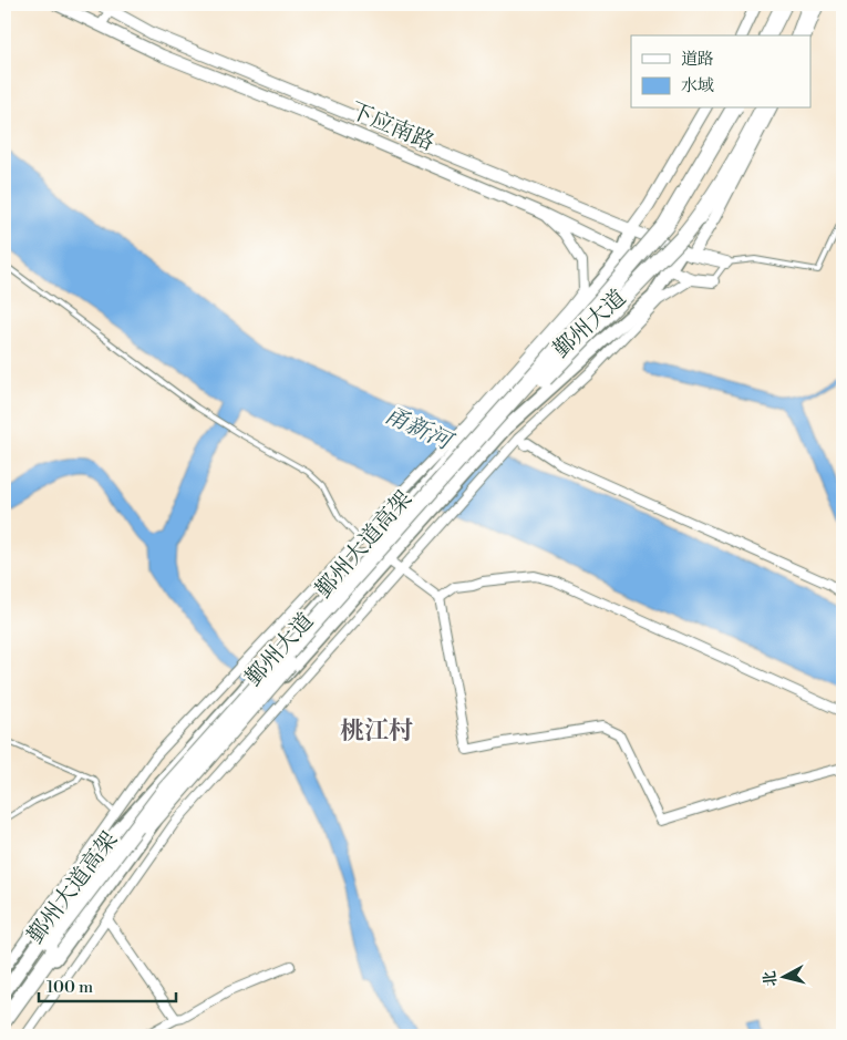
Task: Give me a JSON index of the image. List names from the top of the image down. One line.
{"streets":{"highway":["鄞州大道高架"],"main road":["下应南路","鄞州大道"]},"crossings":[["下应南路","鄞州大道"]],"districts":["桃江村"],"water":["甬新河"],"legend":["道路","水域"],"scale_bar":"100 m","north":"left"}
